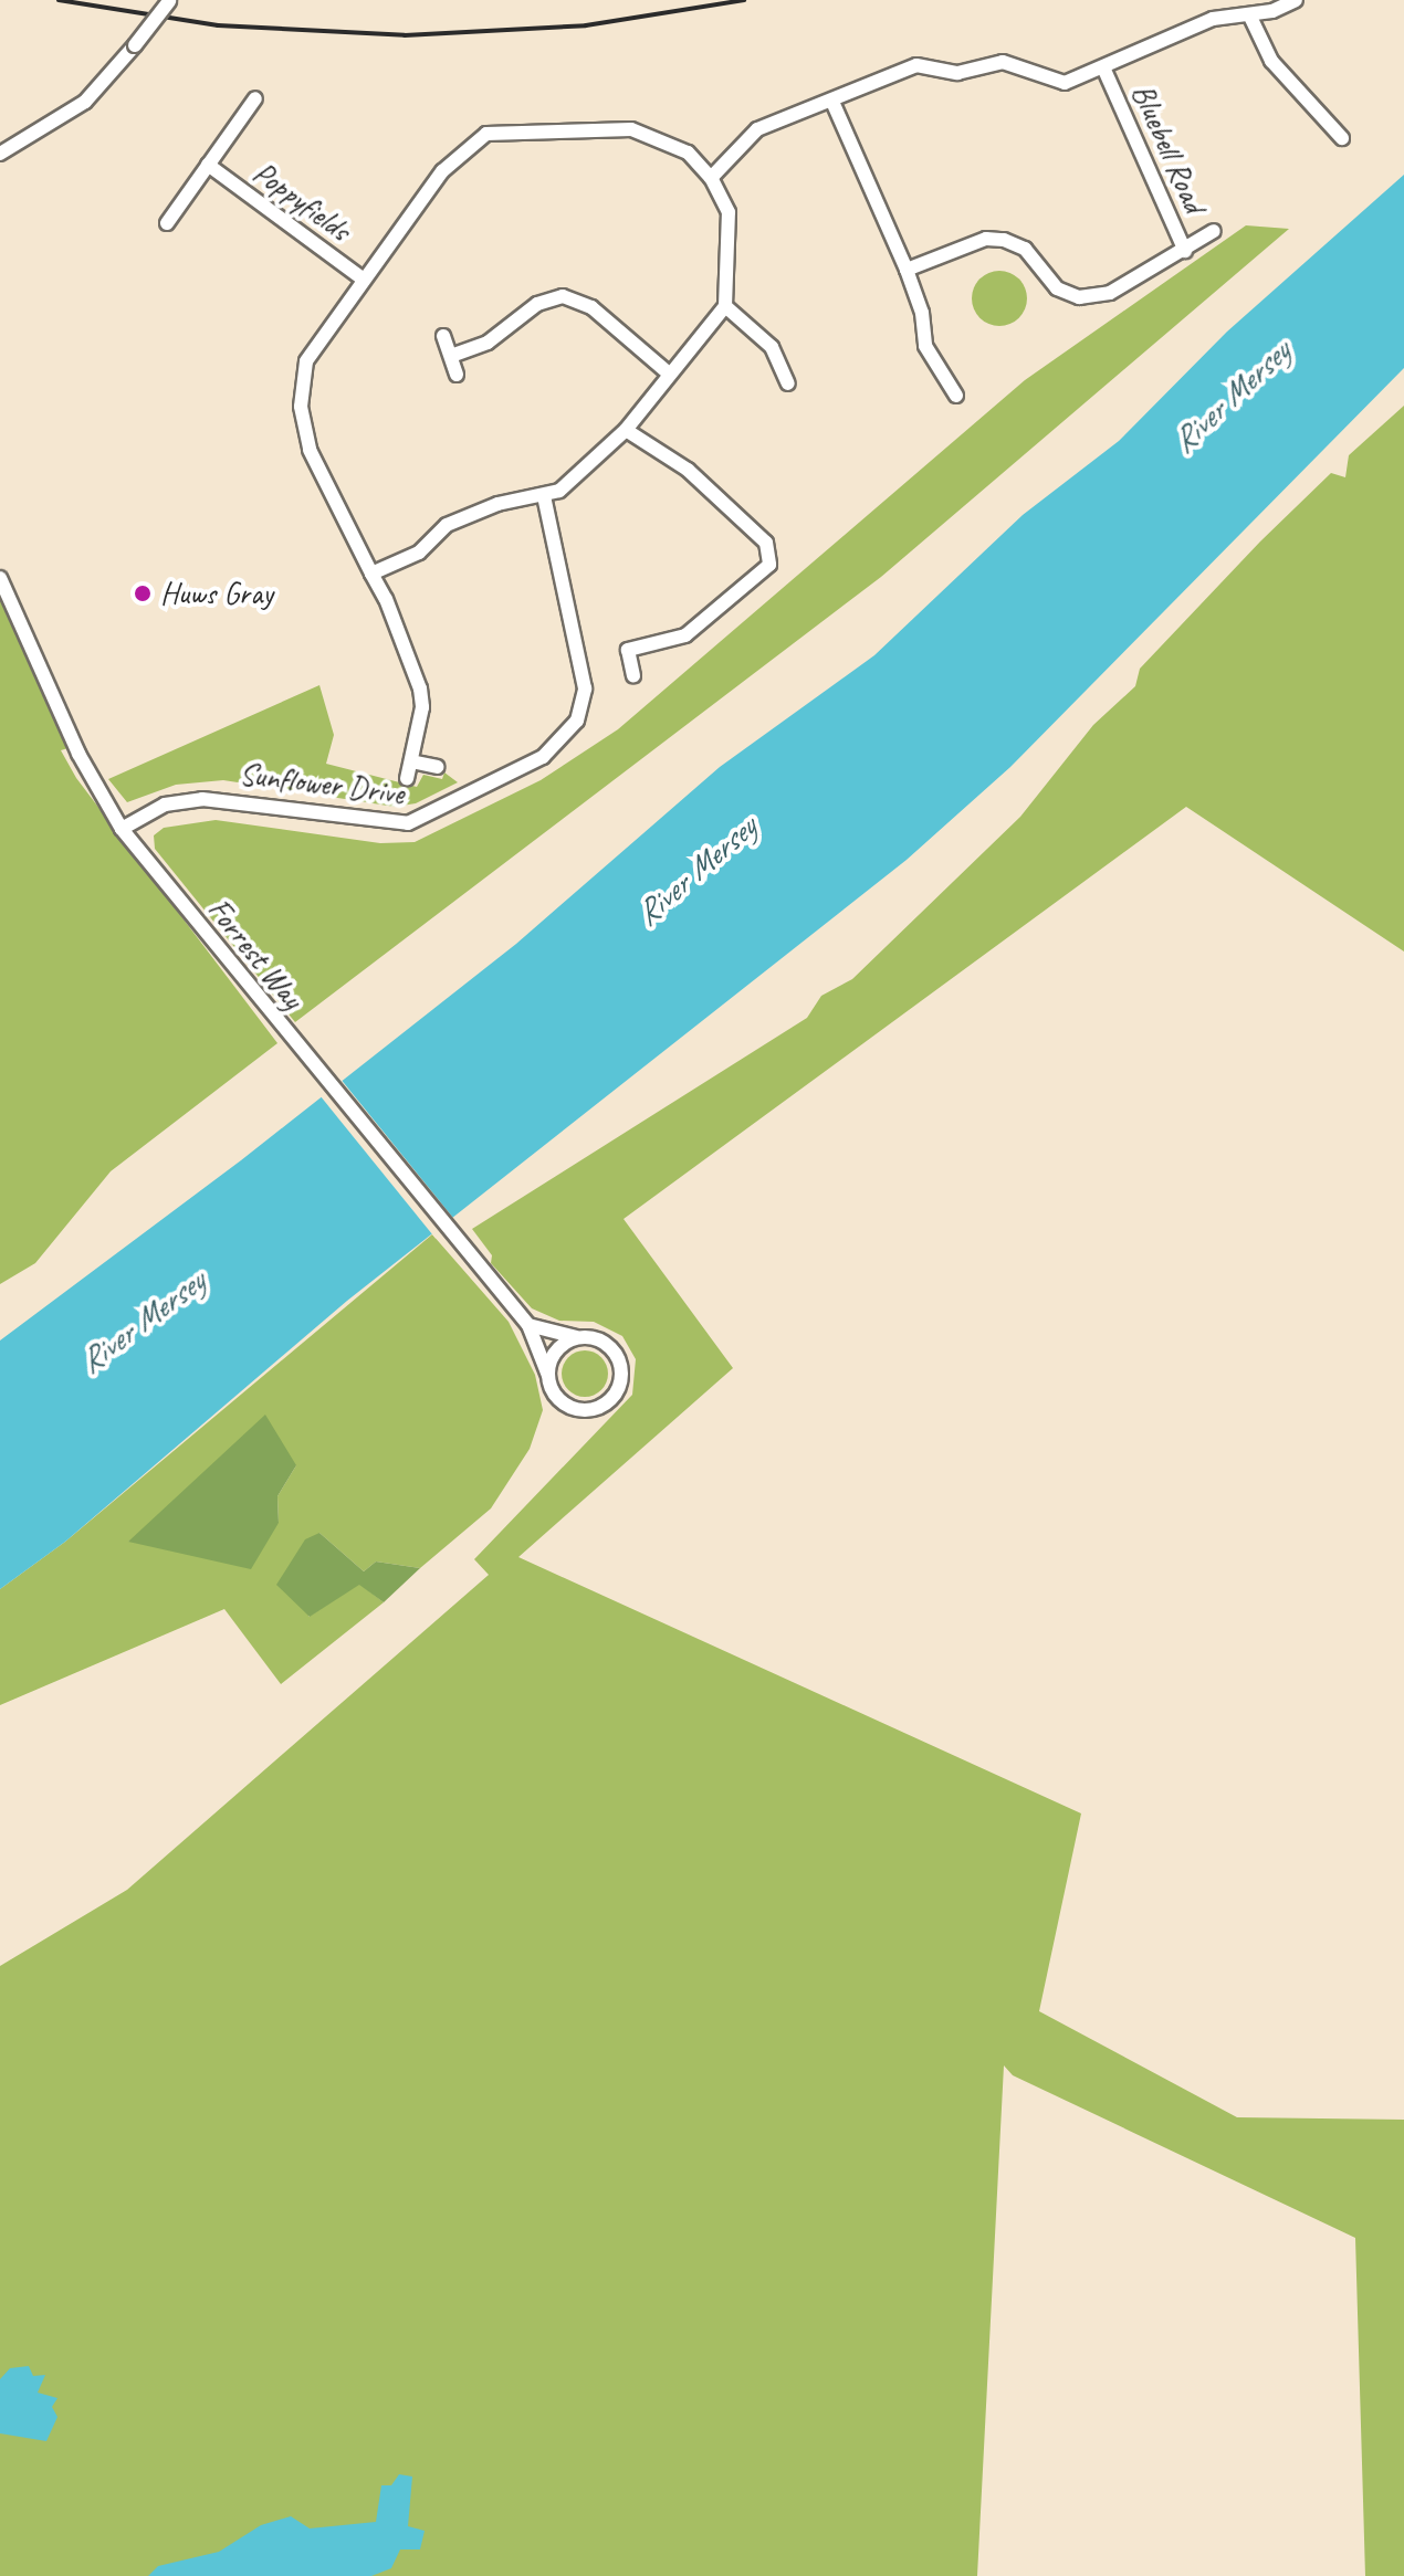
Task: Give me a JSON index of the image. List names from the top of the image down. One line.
{"streets":{"street":["Bluebell Road","Poppyfields","Sunflower Drive","Forrest Way"]},"crossings":[["Sunflower Drive","Forrest Way"]],"water":["River Mersey"],"places":["Huws Gray"]}
